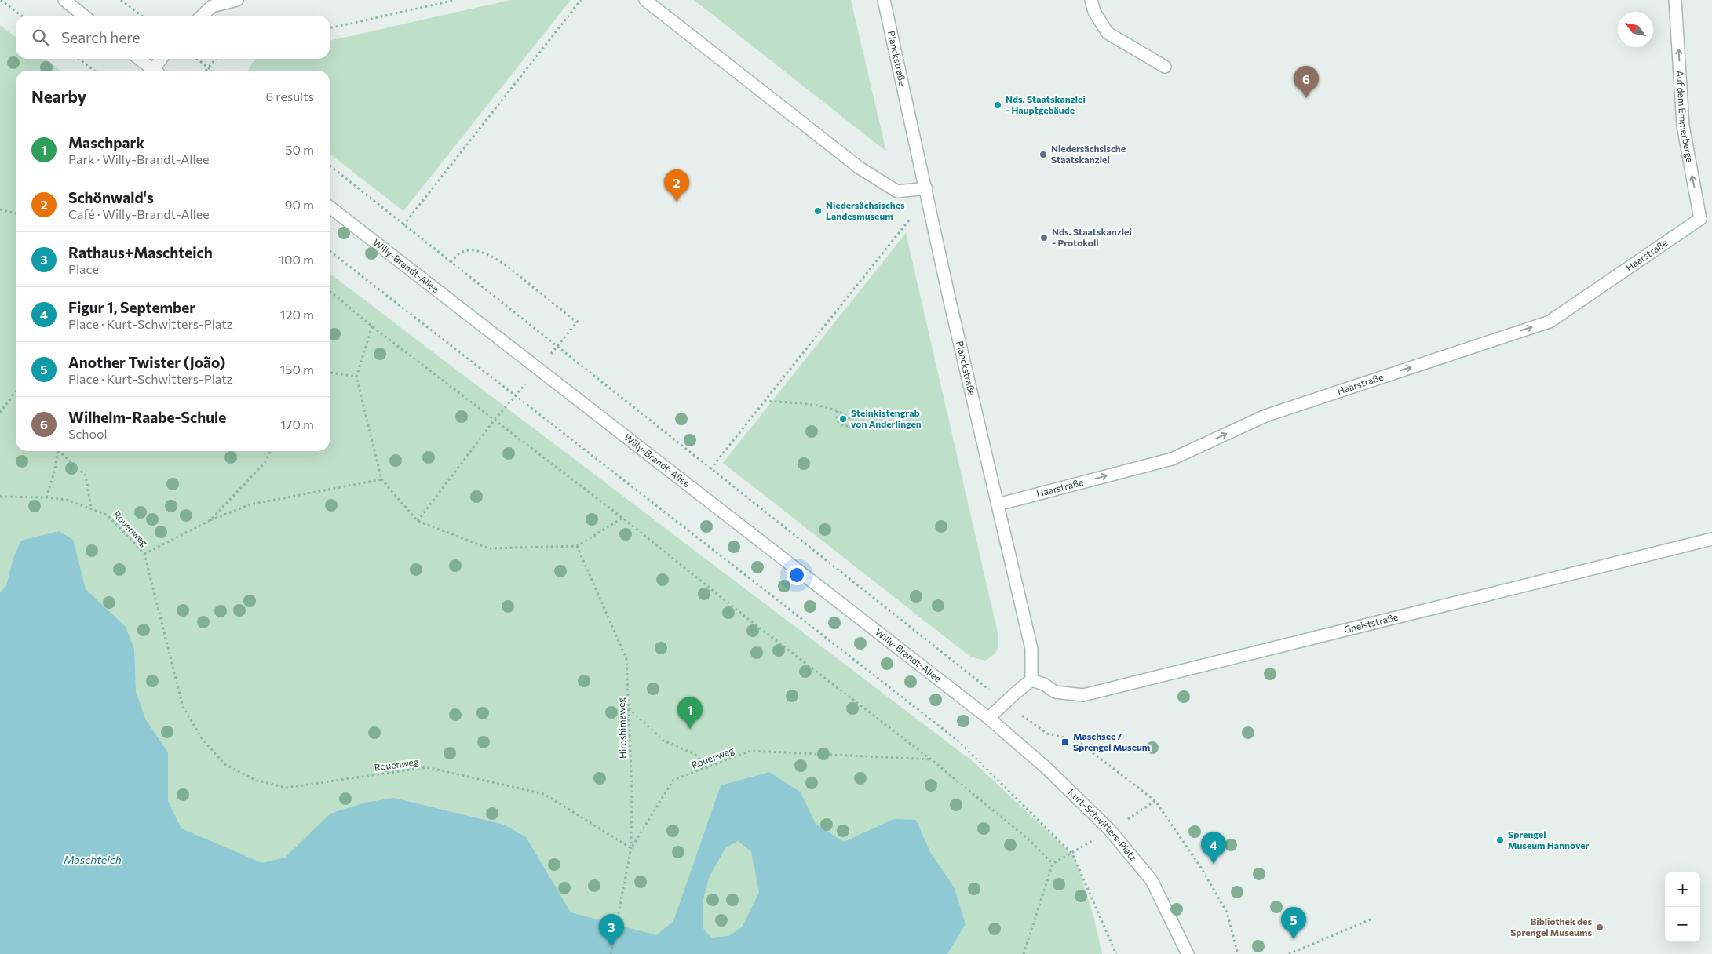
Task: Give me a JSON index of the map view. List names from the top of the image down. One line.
{"streets":{"street":["Planckstraße","Auf dem Emmerberge","Haarstraße","Willy-Brandt-Allee","Gneiststraße","Kurt-Schwitters-Platz"],"path":["Rouenweg","Hiroshimaweg"]},"crossings":[["Planckstraße","Haarstraße"],["Planckstraße","Gneiststraße"],["Auf dem Emmerberge","Haarstraße"],["Willy-Brandt-Allee","Kurt-Schwitters-Platz"],["Rouenweg","Hiroshimaweg"]],"one_way":["Auf dem Emmerberge","Haarstraße"],"water":["Maschteich"],"places":{"other":["Nds. Staatskanzlei - Hauptgebäude","Niedersächsische Staatskanzlei","Niedersächsisches Landesmuseum","Nds. Staatskanzlei - Protokoll","Steinkistengrab von Anderlingen","Sprengel Museum Hannover","Bibliothek des Sprengel Museums"],"transit":["Maschsee / Sprengel Museum"]},"north":"top left","page":{"search":"Search here","pins":["6","2","1","4","5","3"],"heading":["Nearby","6 results"],"list":[{"mark":"1","name":"Maschpark","note":"Park · Willy-Brandt-Allee","value":"50 m"},{"mark":"2","name":"Schönwald's","note":"Café · Willy-Brandt-Allee","value":"90 m"},{"mark":"3","name":"Rathaus+Maschteich","note":"Place","value":"100 m"},{"mark":"4","name":"Figur 1, September","note":"Place · Kurt-Schwitters-Platz","value":"120 m"},{"mark":"5","name":"Another Twister (João)","note":"Place · Kurt-Schwitters-Platz","value":"150 m"},{"mark":"6","name":"Wilhelm-Raabe-Schule","note":"School","value":"170 m"}],"map_buttons":["+","−"]}}
